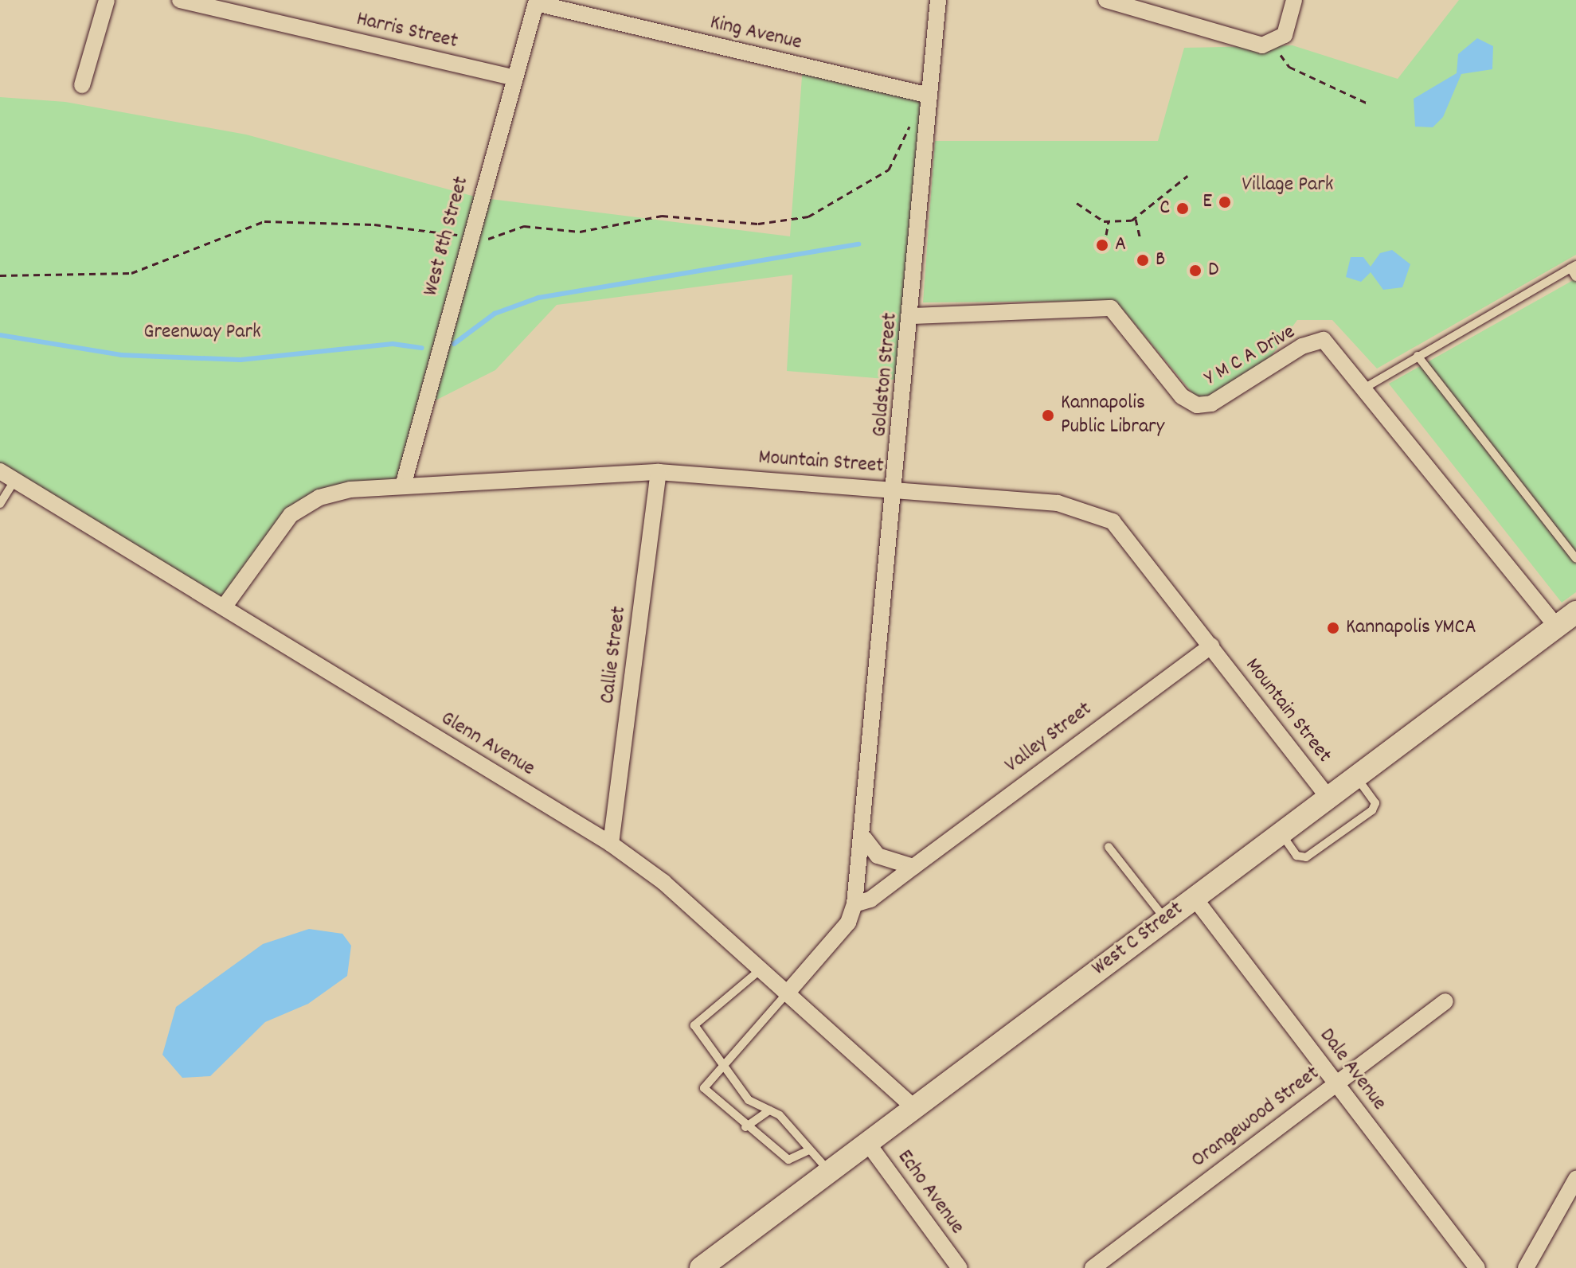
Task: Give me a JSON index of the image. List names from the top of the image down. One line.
{"streets":{"main road":["West C Street"],"street":["Harris Street","King Avenue","West 8th Street","Y M C A Drive","Goldston Street","Mountain Street","Callie Street","Valley Street","Glenn Avenue","Dale Avenue","Orangewood Street","Echo Avenue"]},"crossings":[["Harris Street","West 8th Street"],["King Avenue","West 8th Street"],["King Avenue","Goldston Street"],["West 8th Street","Mountain Street"],["Y M C A Drive","Goldston Street"],["Y M C A Drive","West C Street"],["Goldston Street","Mountain Street"],["Goldston Street","Valley Street"],["Mountain Street","Callie Street"],["Mountain Street","Valley Street"],["Mountain Street","Glenn Avenue"],["Mountain Street","West C Street"],["Callie Street","Glenn Avenue"],["Glenn Avenue","West C Street"],["West C Street","Dale Avenue"],["West C Street","Echo Avenue"],["Dale Avenue","Orangewood Street"]],"parks":["Village Park","Greenway Park"],"places":["E","C","A","B","D","Kannapolis Public Library","Kannapolis YMCA"]}
